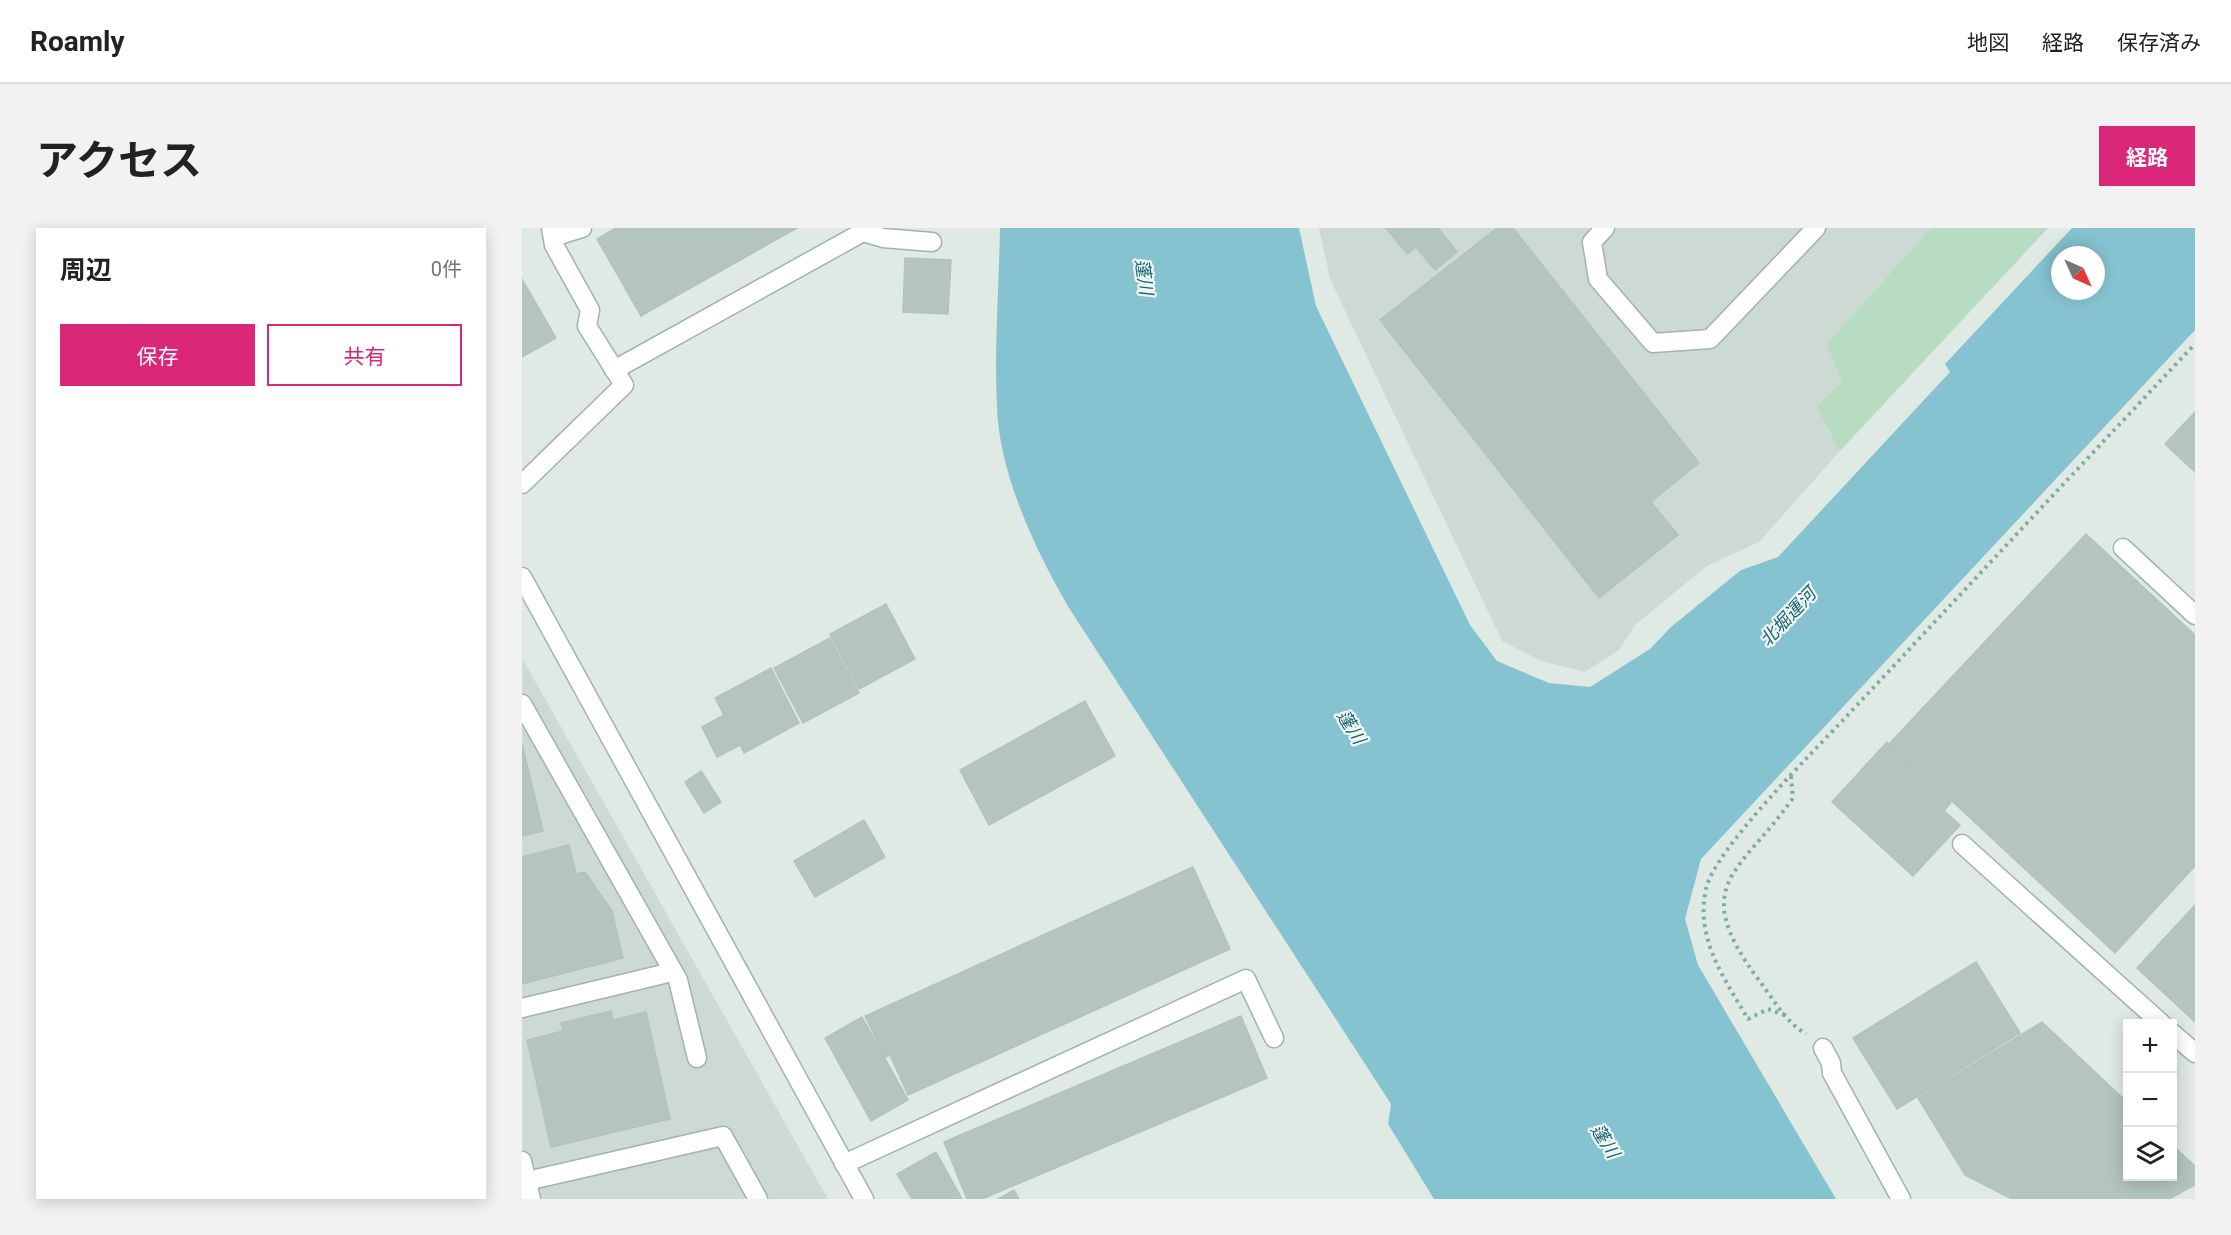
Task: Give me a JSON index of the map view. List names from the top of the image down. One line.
{"water":["蓬川","北堀運河"],"north":"bottom right","page":{"header":"Roamly","nav":["地図","経路","保存済み"],"title":"アクセス","buttons":["経路",["保存","共有"]],"heading":["周辺","0件"],"map_buttons":["+","−"]}}
